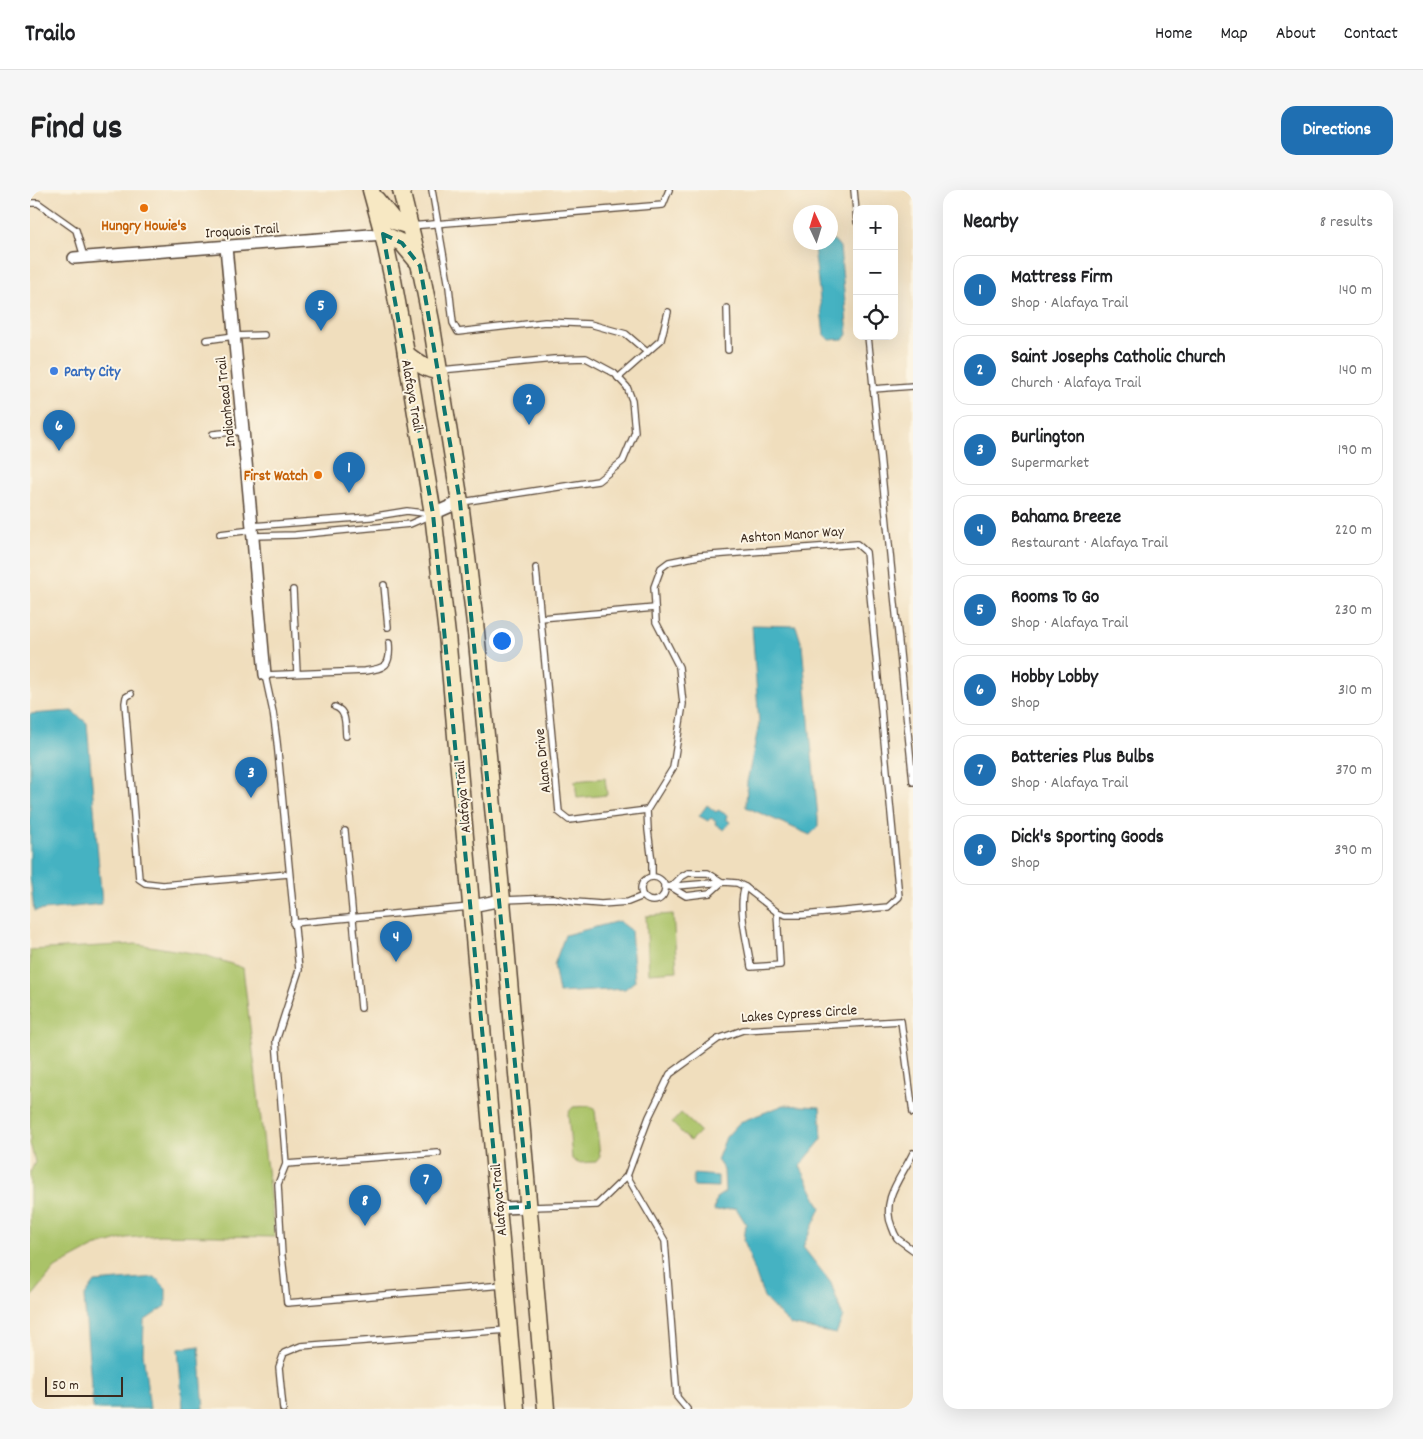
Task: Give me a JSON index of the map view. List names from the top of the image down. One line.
{"streets":{"main road":["Alafaya Trail"],"street":["Iroquois Trail","Indianhead Trail","Lakes Cypress Circle"],"lane":["Ashton Manor Way","Alana Drive"]},"crossings":[["Iroquois Trail","Alafaya Trail"],["Iroquois Trail","Indianhead Trail"],["Alafaya Trail","Lakes Cypress Circle"],["Ashton Manor Way","Alana Drive"]],"places":["Hungry Howie's","Party City","First Watch"],"scale_bar":"50 m","north":"top","page":{"header":"Trailo","nav":["Home","Map","About","Contact"],"title":"Find us","buttons":"Directions","heading":["Nearby","8 results"],"map_buttons":["+","−"],"list":[{"mark":"1","name":"Mattress Firm","note":"Shop · Alafaya Trail","value":"140 m"},{"mark":"2","name":"Saint Josephs Catholic Church","note":"Church · Alafaya Trail","value":"140 m"},{"mark":"3","name":"Burlington","note":"Supermarket","value":"190 m"},{"mark":"4","name":"Bahama Breeze","note":"Restaurant · Alafaya Trail","value":"220 m"},{"mark":"5","name":"Rooms To Go","note":"Shop · Alafaya Trail","value":"230 m"},{"mark":"6","name":"Hobby Lobby","note":"Shop","value":"310 m"},{"mark":"7","name":"Batteries Plus Bulbs","note":"Shop · Alafaya Trail","value":"370 m"},{"mark":"8","name":"Dick's Sporting Goods","note":"Shop","value":"390 m"}],"pins":["5","2","6","1","3","4","7","8"],"scale":"50 m"}}
